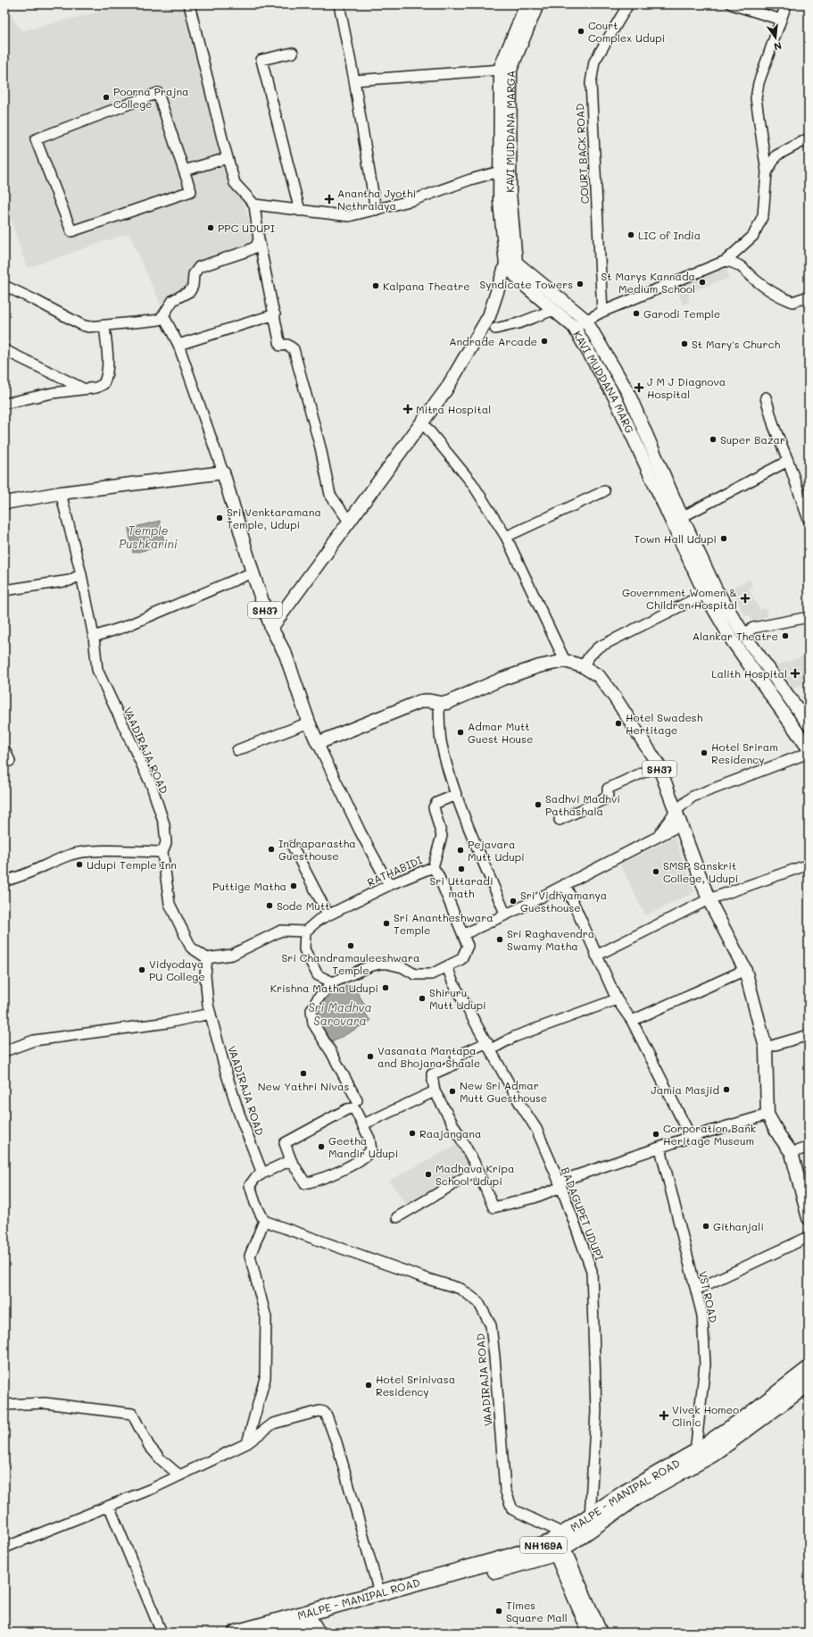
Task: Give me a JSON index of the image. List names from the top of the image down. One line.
{"streets":{"highway":["MALPE - MANIPAL ROAD","NH169A"],"main road":["KAVI MUDDANA MARGA","KAVI MUDDANA MARG","SH37"],"street":["COURT BACK ROAD","VAADIRAJA ROAD","RATHABIDI","BADAGUPET UDUPI","VST ROAD"]},"crossings":[["KAVI MUDDANA MARGA","KAVI MUDDANA MARG"],["VAADIRAJA ROAD","MALPE - MANIPAL ROAD"],["RATHABIDI","BADAGUPET UDUPI"],["BADAGUPET UDUPI","MALPE - MANIPAL ROAD"],["VST ROAD","MALPE - MANIPAL ROAD"]],"water":["Temple Pushkarini","Sri Madhva Sarovara"],"places":{"other":["Court Complex Udupi","Poorna Prajna College","PPC UDUPI","LIC of India","St Marys Kannada Medium School","Syndicate Towers","Kalpana Theatre","Garodi Temple","Andrade Arcade","St Mary's Church","Super Bazar","Sri Venktaramana Temple, Udupi","Town Hall Udupi","Alankar Theatre","Hotel Swadesh Hertitage","Admar Mutt Guest House","Hotel Sriram Residency","Sadhvi Madhvi Pathashala","Indraparastha Guesthouse","Pejavara Mutt Udupi","Udupi Temple Inn","Sri Uttaradi math","SMSP Sanskrit College, Udupi","Puttige Matha","Sri Vidhyamanya Guesthouse","Sode Mutt","Sri Anantheshwara Temple","Sri Raghavendra Swamy Matha","Sri Chandramauleeshwara Temple","Vidyodaya PU College","Krishna Matha Udupi","Shiruru Mutt Udupi","Vasanata Mantapa and Bhojana Shaale","New Yathri Nivas","Jamia Masjid","New Sri Admar Mutt Guesthouse","Raajangana","Corporation Bank Heritage Museum","Geetha Mandir Udupi","Madhava Kripa School Udupi","Githanjali","Hotel Srinivasa Residency","Times Square Mall"],"health":["Anantha Jyothi Nethralaya","J M J Diagnova Hospital","Mitra Hospital","Government Women & Children Hospital","Lalith Hospital","Vivek Homeo Clinic"]},"north":"bottom"}
